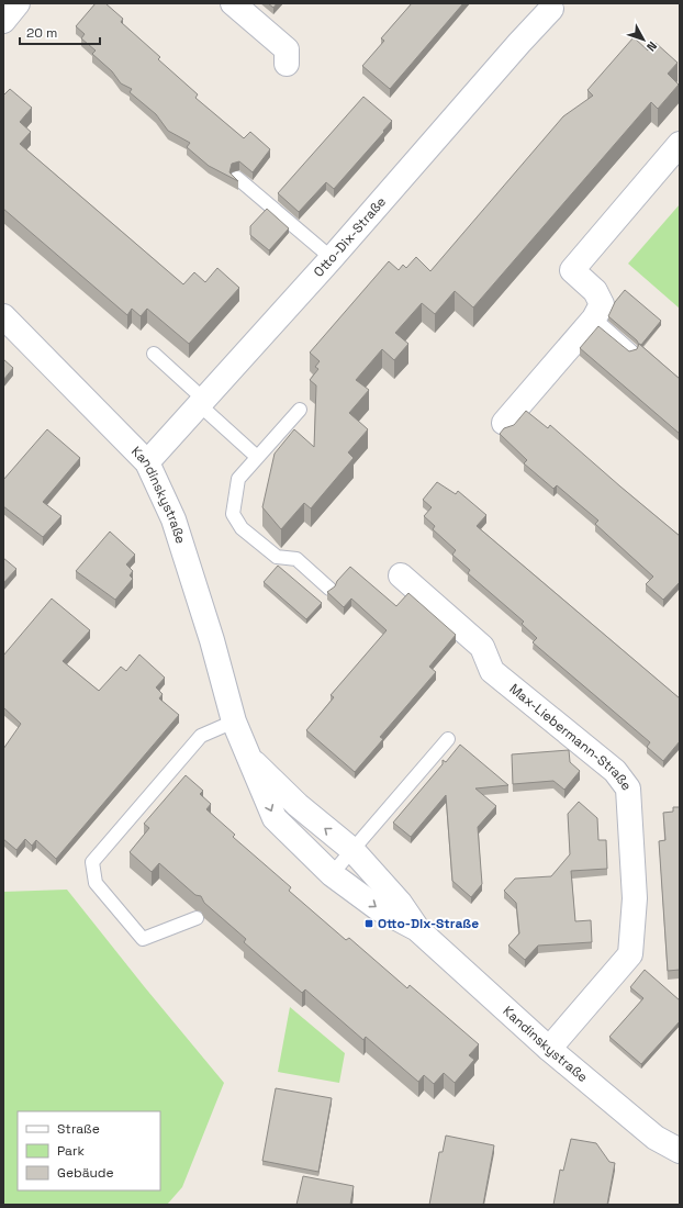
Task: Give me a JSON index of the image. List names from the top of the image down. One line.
{"streets":{"street":["Otto-Dix-Straße","Kandinskystraße","Max-Liebermann-Straße"]},"crossings":[["Otto-Dix-Straße","Kandinskystraße"],["Kandinskystraße","Max-Liebermann-Straße"]],"places":{"transit":["Otto-Dix-Straße"]},"legend":["Straße","Park","Gebäude"],"scale_bar":"20 m","north":"bottom right"}
